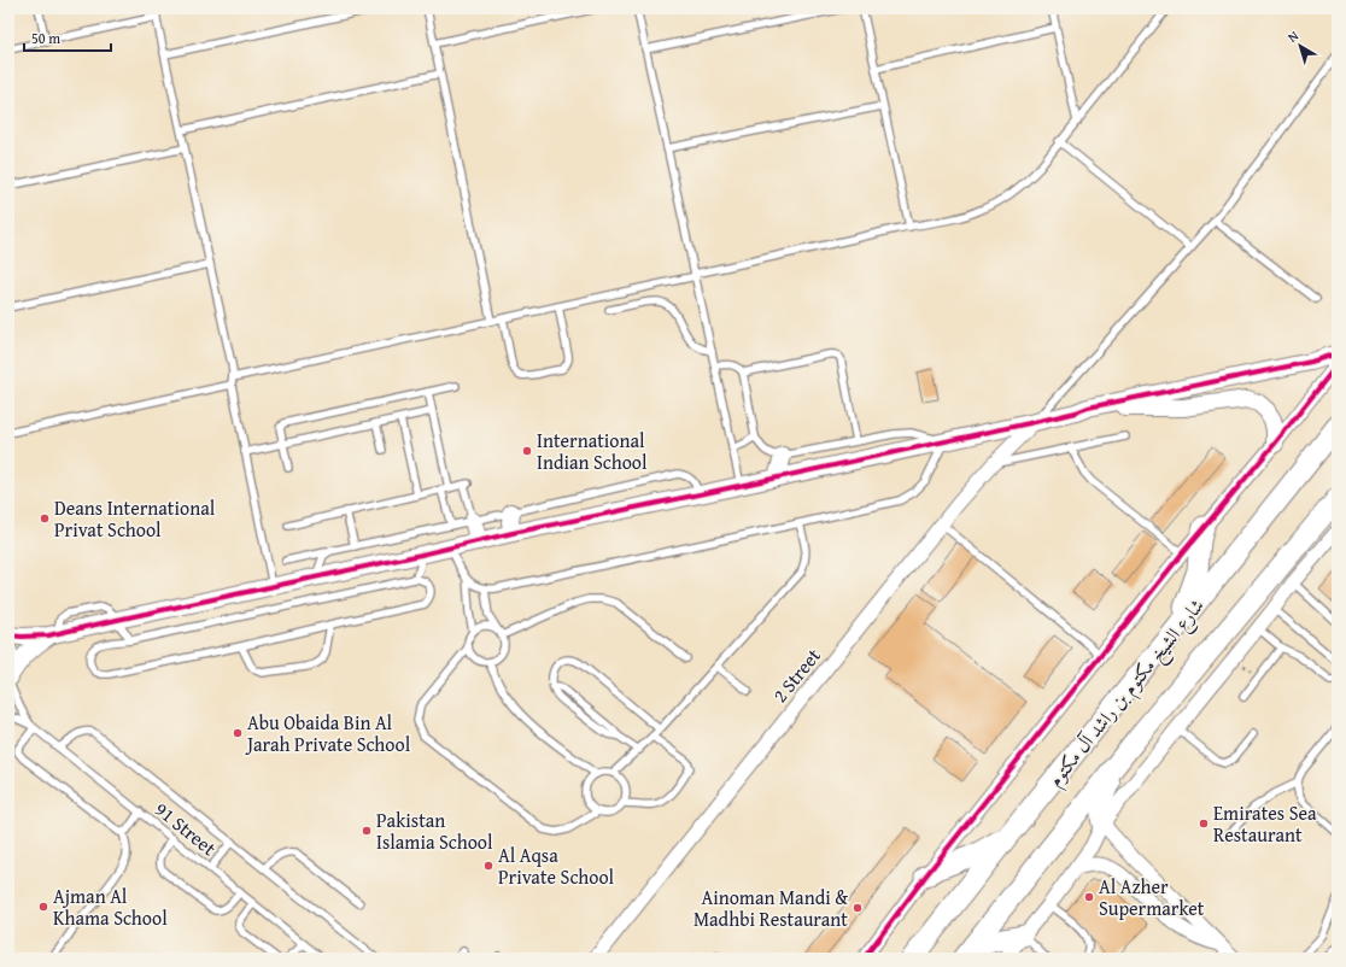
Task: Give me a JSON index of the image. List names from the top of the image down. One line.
{"streets":{"main road":["شارع الشيخ مكتوم بن راشد آل مكتوم"],"street":["2 Street"],"lane":["91 Street"]},"places":["International Indian School","Deans International Privat School","Abu Obaida Bin Al Jarah Private School","Emirates Sea Restaurant","Pakistan Islamia School","Al Aqsa Private School","Al Azher Supermarket","Ajman Al Khama School","Ainoman Mandi & Madhbi Restaurant"],"scale_bar":"50 m","north":"top left"}
